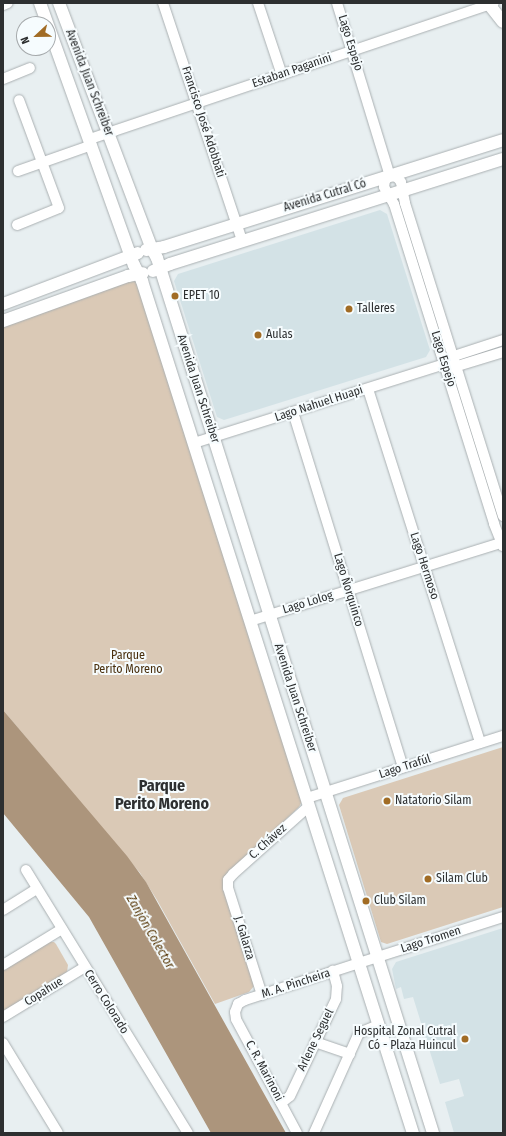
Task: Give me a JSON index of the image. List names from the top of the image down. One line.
{"streets":{"main road":["Avenida Juan Schreiber","Avenida Cutral Có"],"street":["Lago Espejo","Estaban Paganini","Francisco José Adobbati","Lago Nahuel Huapi","Lago Hermoso","Lago Ñorquinco","Lago Lolog","Lago Trafúl","C. Chávez","J. Galarza","Lago Tromen","M. A. Pincheira","Copahue","Cerro Colorado","Arlene Seguel","C. R. Marinoni"]},"crossings":[["Lago Espejo","Estaban Paganini"],["Lago Espejo","Avenida Cutral Có"],["Lago Espejo","Lago Nahuel Huapi"],["Lago Espejo","Lago Lolog"],["Estaban Paganini","Avenida Juan Schreiber"],["Estaban Paganini","Francisco José Adobbati"],["Avenida Juan Schreiber","Avenida Cutral Có"],["Avenida Juan Schreiber","Lago Nahuel Huapi"],["Avenida Juan Schreiber","Lago Lolog"],["Avenida Juan Schreiber","Lago Trafúl"],["Avenida Juan Schreiber","C. Chávez"],["Avenida Juan Schreiber","Lago Tromen"],["Avenida Juan Schreiber","M. A. Pincheira"],["Francisco José Adobbati","Avenida Cutral Có"],["Lago Nahuel Huapi","Lago Hermoso"],["Lago Nahuel Huapi","Lago Ñorquinco"],["Lago Hermoso","Lago Lolog"],["Lago Hermoso","Lago Trafúl"],["Lago Ñorquinco","Lago Lolog"],["Lago Ñorquinco","Lago Trafúl"],["Lago Trafúl","C. Chávez"],["C. Chávez","J. Galarza"],["J. Galarza","M. A. Pincheira"],["Lago Tromen","M. A. Pincheira"],["M. A. Pincheira","Arlene Seguel"],["M. A. Pincheira","C. R. Marinoni"],["Copahue","Cerro Colorado"],["Arlene Seguel","C. R. Marinoni"]],"districts":["Parque Perito Moreno"],"water":["Zanjón Colector"],"parks":["Parque Perito Moreno"],"places":["EPET 10","Talleres","Aulas","Natatorio Silam","Silam Club","Club Silam","Hospital Zonal Cutral Có - Plaza Huincul"],"north":"left"}
